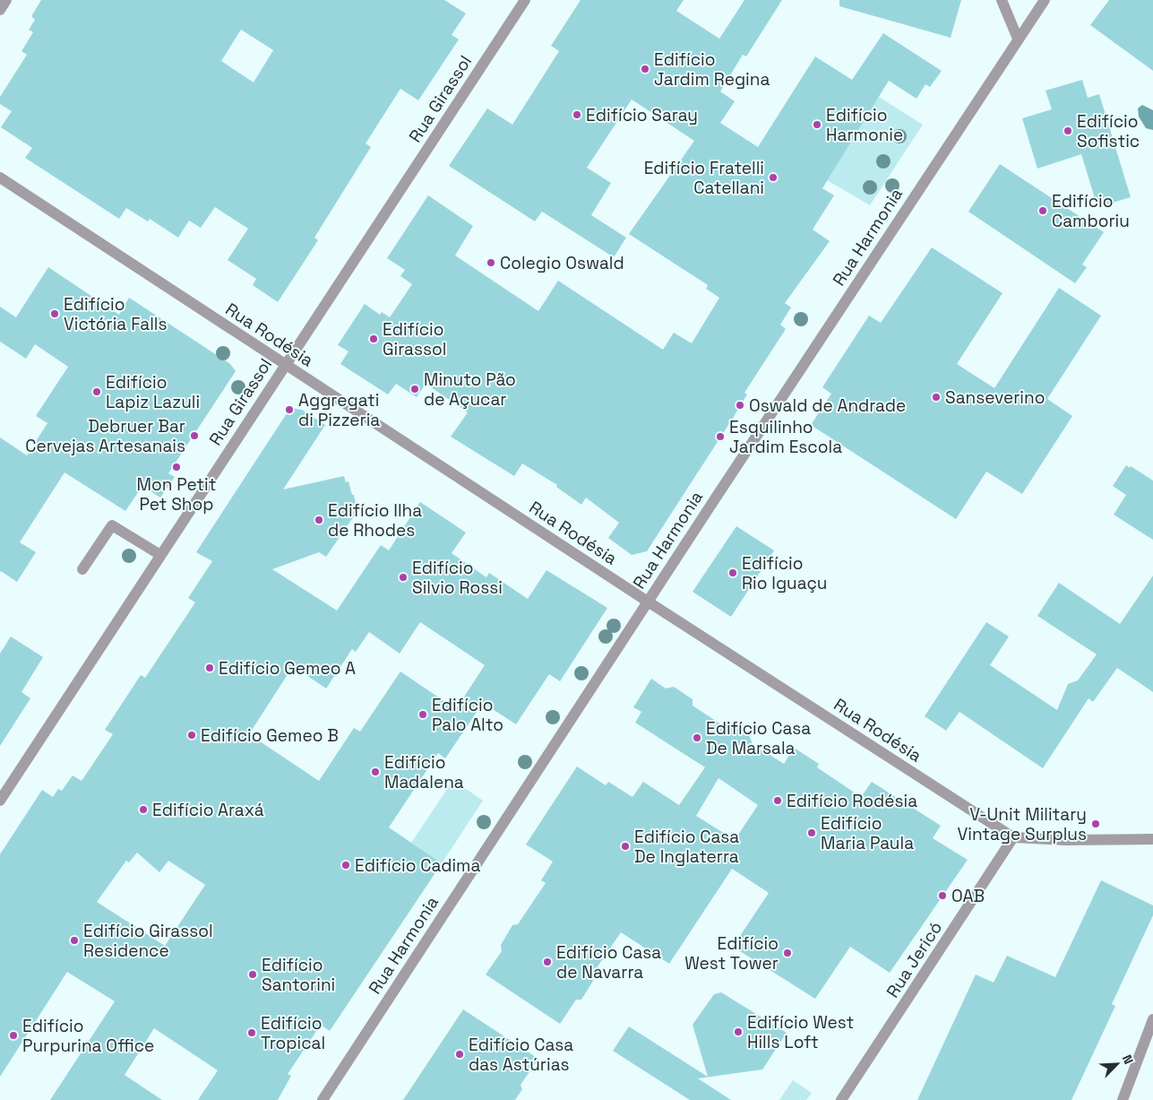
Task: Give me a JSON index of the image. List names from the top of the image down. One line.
{"streets":{"street":["Rua Girassol","Rua Harmonia","Rua Rodésia","Rua Jericó"]},"crossings":[["Rua Girassol","Rua Rodésia"],["Rua Harmonia","Rua Rodésia"],["Rua Rodésia","Rua Jericó"]],"places":["Edifício Jardim Regina","Edifício Saray","Edifício Harmonie","Edifício Sofistic","Edifício Fratelli Catellani","Edifício Camboriu","Colegio Oswald","Edifício Victória Falls","Edifício Girassol","Minuto Pão de Açucar","Edifício Lapiz Lazuli","Sanseverino","Oswald de Andrade","Aggregati di Pizzeria","Debruer Bar Cervejas Artesanais","Esquilinho Jardim Escola","Mon Petit Pet Shop","Edifício Ilha de Rhodes","Edifício Rio Iguaçu","Edifício Silvio Rossi","Edifício Gemeo A","Edifício Palo Alto","Edifício Gemeo B","Edifício Casa De Marsala","Edifício Madalena","Edifício Rodésia","Edifício Araxá","V-Unit Military Vintage Surplus","Edifício Maria Paula","Edifício Casa De Inglaterra","Edifício Cadima","OAB","Edifício Girassol Residence","Edifício West Tower","Edifício Casa de Navarra","Edifício Santorini","Edifício West Hills Loft","Edifício Tropical","Edifício Purpurina Office","Edifício Casa das Astúrias"],"north":"top right"}
